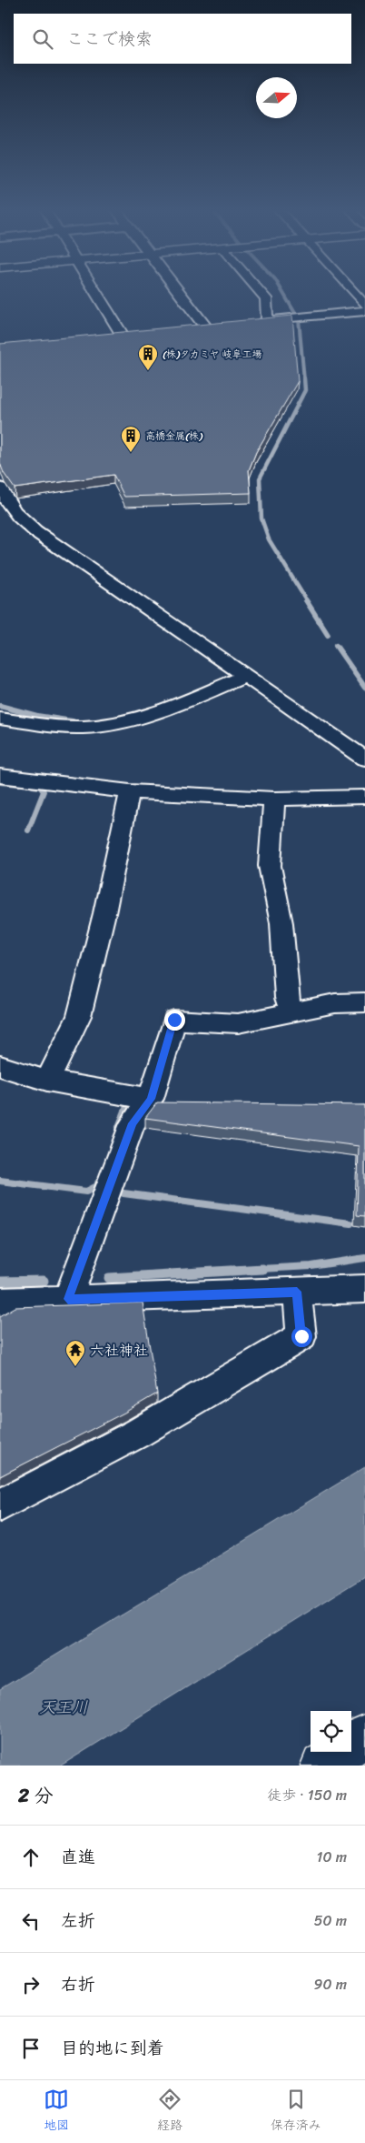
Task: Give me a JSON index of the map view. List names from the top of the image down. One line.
{"water":["天王川"],"places":{"building":["(株)タカミヤ 岐阜工場","高橋金属(株)"],"temple":["六社神社"]},"north":"right","page":{"search":"ここで検索","heading":["2 分","徒歩 · 150 m"],"list":[["直進","10 m"],["左折","50 m"],["右折","90 m"],"目的地に到着"],"nav":["地図","経路","保存済み"]}}
